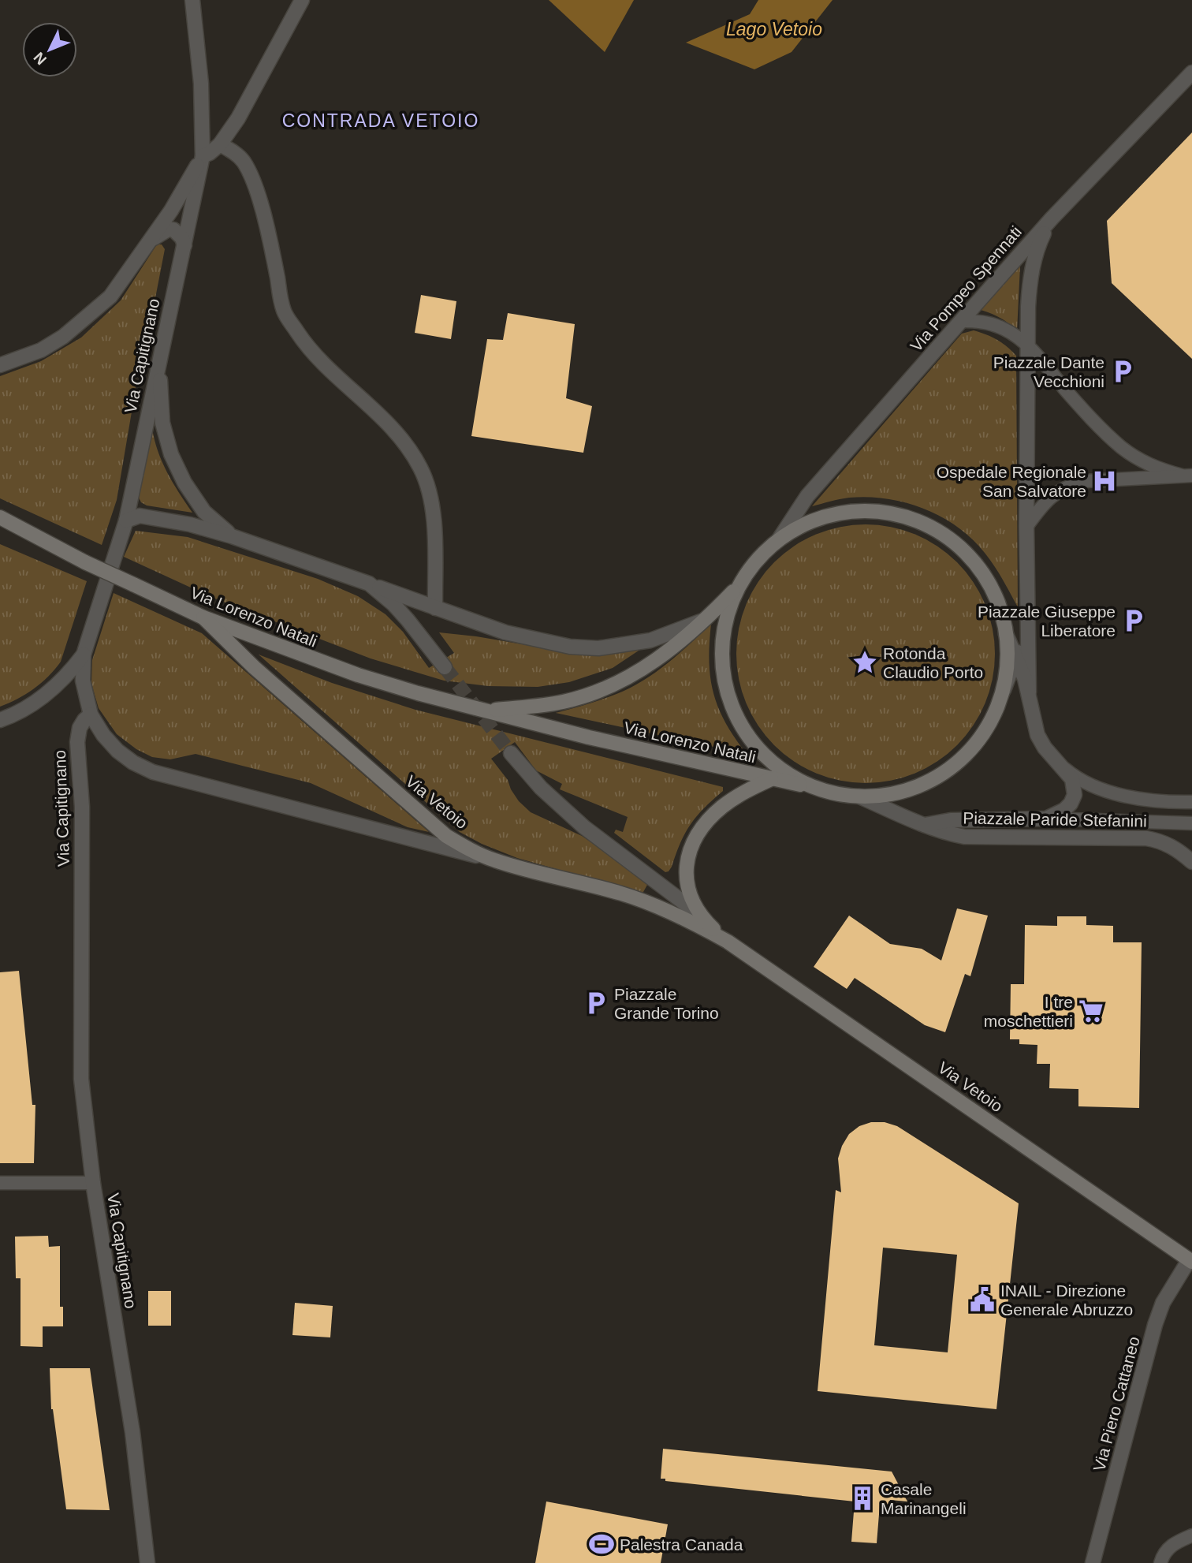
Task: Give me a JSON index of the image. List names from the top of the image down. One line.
{"streets":{"street":["Via Pompeo Spennati","Via Capitignano","Via Lorenzo Natali","Via Vetoio","Piazzale Paride Stefanini","Via Piero Cattaneo"]},"crossings":[["Via Lorenzo Natali","Via Vetoio"],["Via Vetoio","Via Piero Cattaneo"]],"districts":["CONTRADA VETOIO"],"water":["Lago Vetoio"],"places":{"parking":["Piazzale Dante Vecchioni","Piazzale Giuseppe Liberatore","Piazzale Grande Torino"],"hospital":["Ospedale Regionale San Salvatore"],"place":["Rotonda Claudio Porto"],"supermarket":["I tre moschettieri"],"public building":["INAIL - Direzione Generale Abruzzo"],"building":["Casale Marinangeli"],"sports":["Palestra Canada"]},"north":"bottom left"}
